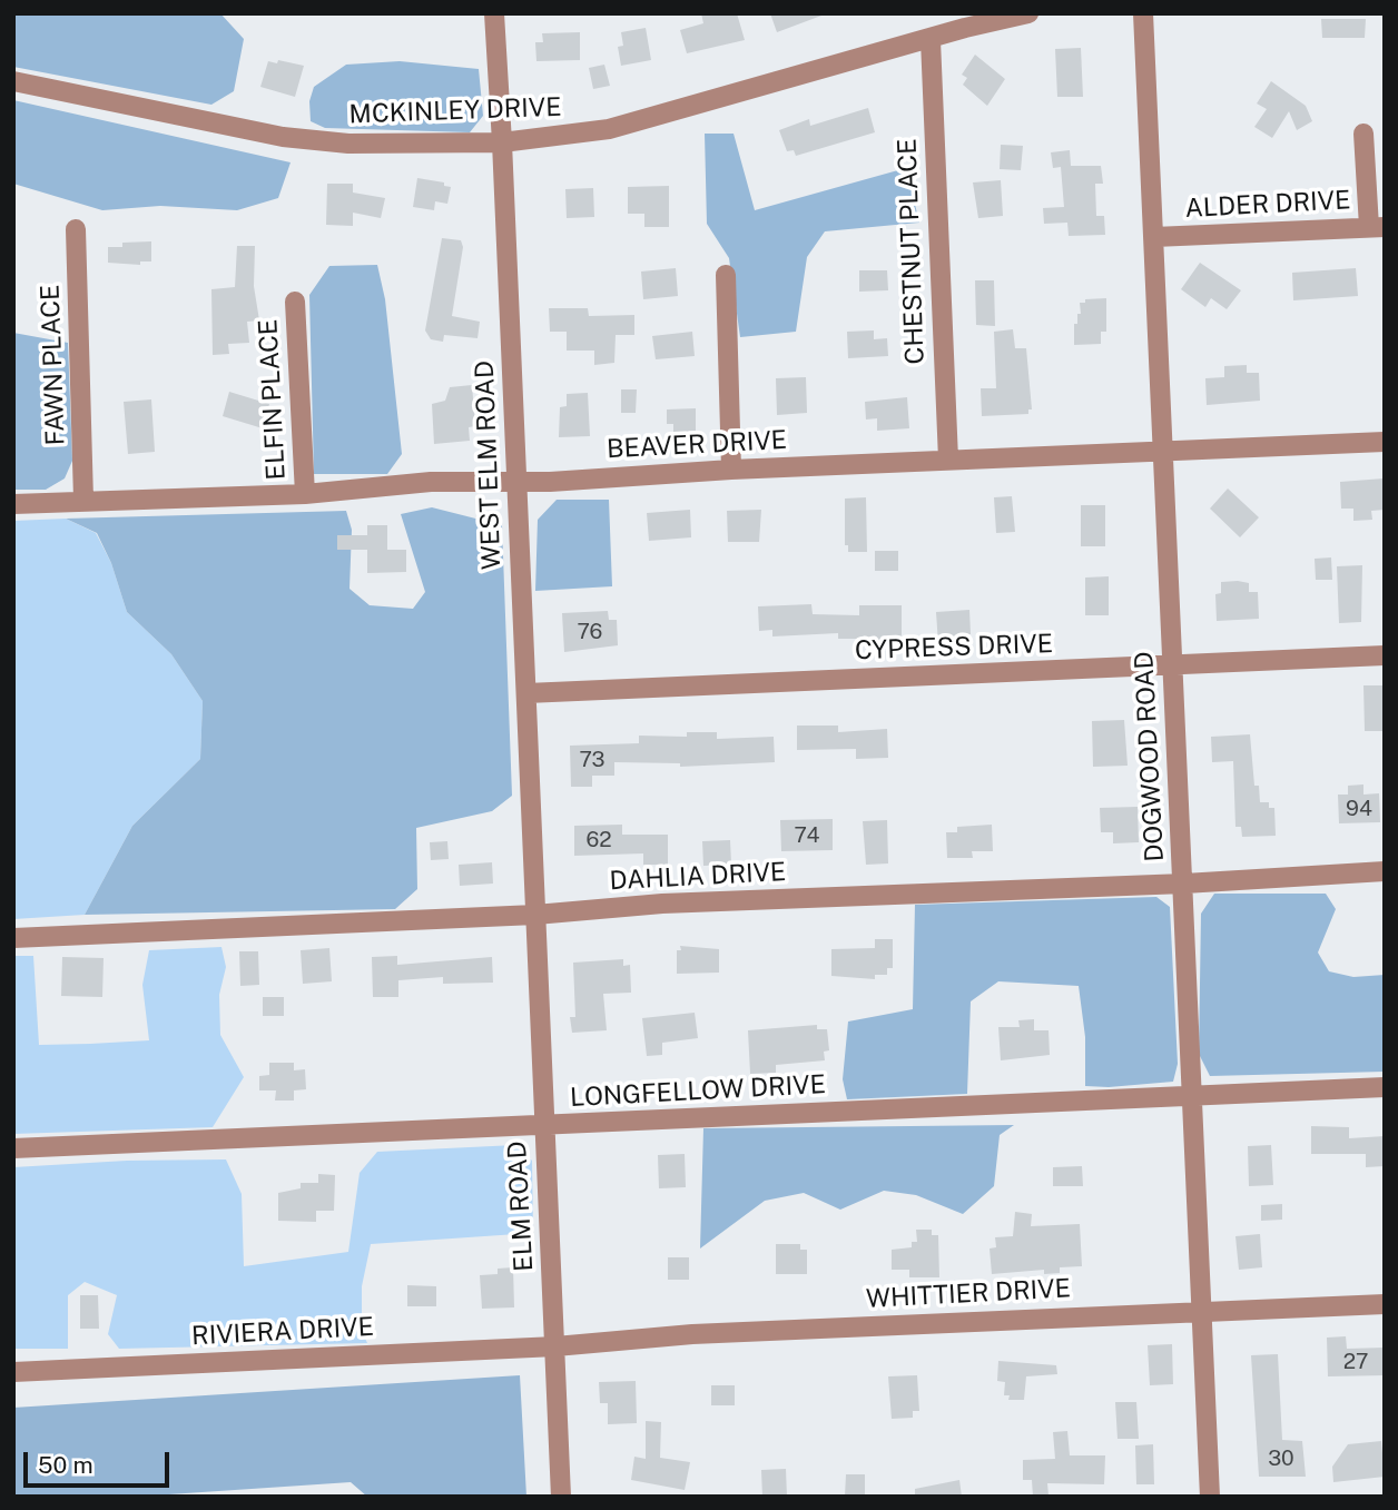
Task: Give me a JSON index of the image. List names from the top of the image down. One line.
{"streets":{"street":["MCKINLEY DRIVE","ALDER DRIVE","CHESTNUT PLACE","FAWN PLACE","ELFIN PLACE","BEAVER DRIVE","WEST ELM ROAD","CYPRESS DRIVE","DOGWOOD ROAD","DAHLIA DRIVE","LONGFELLOW DRIVE","ELM ROAD","WHITTIER DRIVE","RIVIERA DRIVE"]},"crossings":[["MCKINLEY DRIVE","CHESTNUT PLACE"],["MCKINLEY DRIVE","WEST ELM ROAD"],["ALDER DRIVE","DOGWOOD ROAD"],["CHESTNUT PLACE","BEAVER DRIVE"],["FAWN PLACE","BEAVER DRIVE"],["ELFIN PLACE","BEAVER DRIVE"],["BEAVER DRIVE","WEST ELM ROAD"],["BEAVER DRIVE","DOGWOOD ROAD"],["WEST ELM ROAD","CYPRESS DRIVE"],["WEST ELM ROAD","DAHLIA DRIVE"],["WEST ELM ROAD","ELM ROAD"],["CYPRESS DRIVE","DOGWOOD ROAD"],["DOGWOOD ROAD","DAHLIA DRIVE"],["DOGWOOD ROAD","LONGFELLOW DRIVE"],["DOGWOOD ROAD","WHITTIER DRIVE"],["DAHLIA DRIVE","ELM ROAD"],["LONGFELLOW DRIVE","ELM ROAD"],["ELM ROAD","WHITTIER DRIVE"],["ELM ROAD","RIVIERA DRIVE"],["WHITTIER DRIVE","RIVIERA DRIVE"]],"house_numbers":["76","73","94","74","62","27","30"],"scale_bar":"50 m"}
